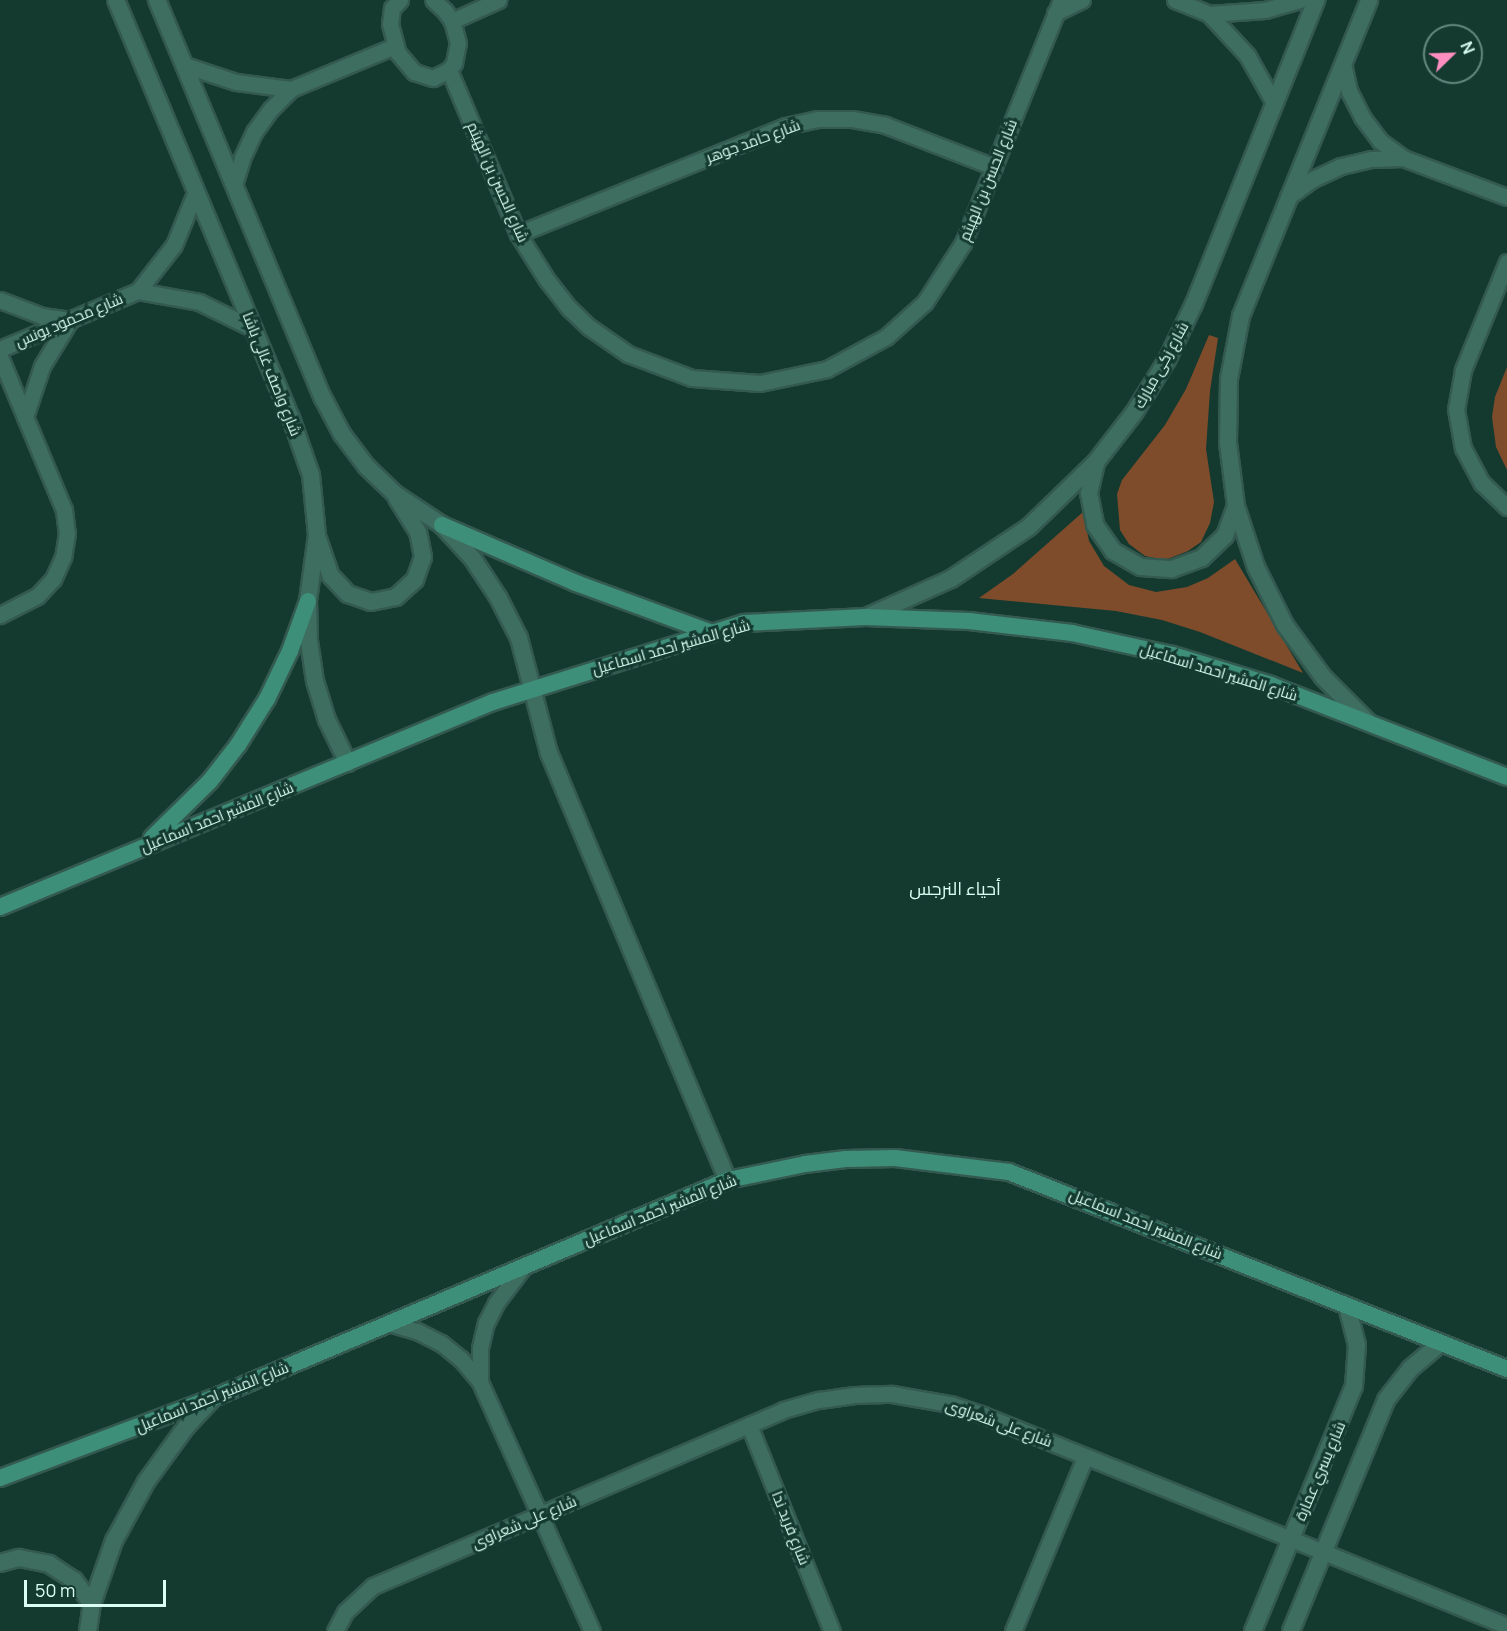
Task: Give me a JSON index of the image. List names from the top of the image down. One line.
{"streets":{"main road":["شارع المشير احمد اسماعيل"],"street":["شارع حامد جوهر","شارع الحسن بن الهيثم","شارع محمود يونس","شارع زكى مبارك","شارع واصف غالى باشا","شارع على شعراوى","شارع يسري عمارة","شارع فريد ندا"]},"crossings":[["شارع حامد جوهر","شارع الحسن بن الهيثم"],["شارع محمود يونس","شارع واصف غالى باشا"],["شارع زكى مبارك","شارع المشير احمد اسماعيل"],["شارع واصف غالى باشا","شارع المشير احمد اسماعيل"],["شارع المشير احمد اسماعيل","شارع يسري عمارة"],["شارع على شعراوى","شارع يسري عمارة"],["شارع على شعراوى","شارع فريد ندا"]],"districts":["أحياء النرجس"],"scale_bar":"50 m","north":"top right"}
